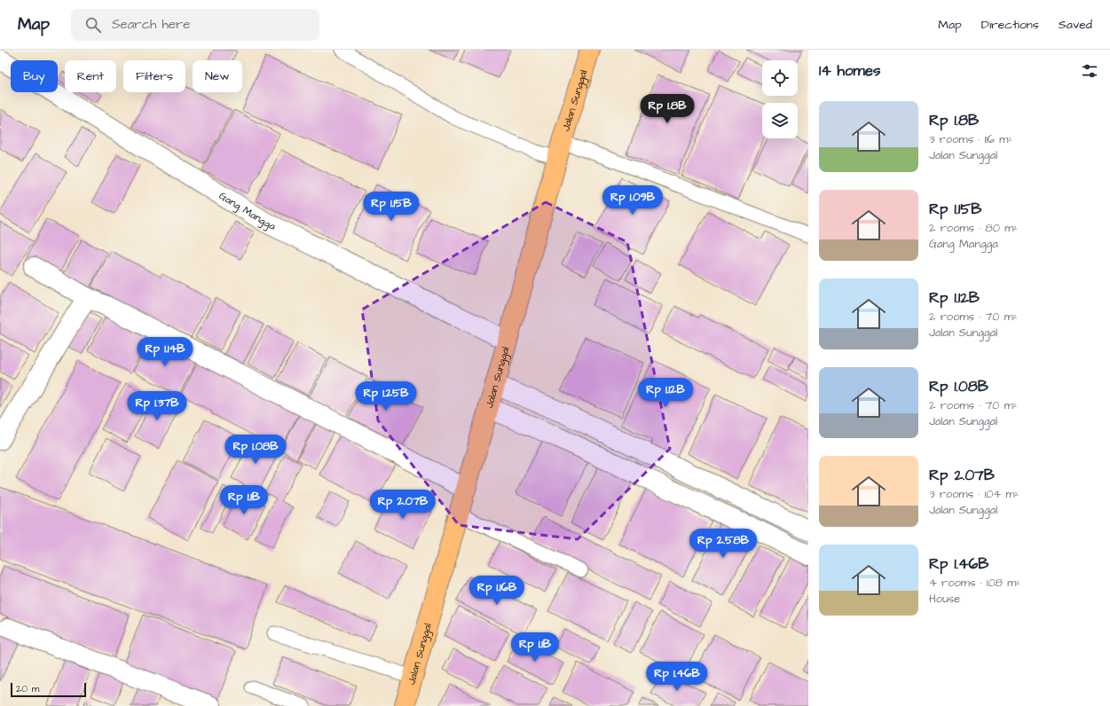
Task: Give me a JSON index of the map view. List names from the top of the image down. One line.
{"streets":{"main road":["Jalan Sunggal"],"street":["Gang Mangga"]},"crossings":[["Jalan Sunggal","Gang Mangga"]],"scale_bar":"20 m","page":{"header":"Map","search":"Search here","nav":["Map","Directions","Saved"],"heading":"14 homes","chip":["Buy","Rent","Filters","New"],"list":[{"name":"Rp 1.8B","note":"3 rooms · 116 m² · Jalan Sunggal"},{"name":"Rp 1.15B","note":"2 rooms · 80 m² · Gang Mangga"},{"name":"Rp 1.12B","note":"2 rooms · 70 m² · Jalan Sunggal"},{"name":"Rp 1.08B","note":"2 rooms · 70 m² · Jalan Sunggal"},{"name":"Rp 2.07B","note":"3 rooms · 104 m² · Jalan Sunggal"},{"name":"Rp 1.46B","note":"4 rooms · 108 m² · House"}],"price":["Rp 1.8B","Rp 1.09B","Rp 1.15B","Rp 1.14B","Rp 1.12B","Rp 1.25B","Rp 1.37B","Rp 1.08B","Rp 1.1B","Rp 2.07B","Rp 2.58B","Rp 1.16B","Rp 1.1B","Rp 1.46B"],"scale":"20 m"}}
